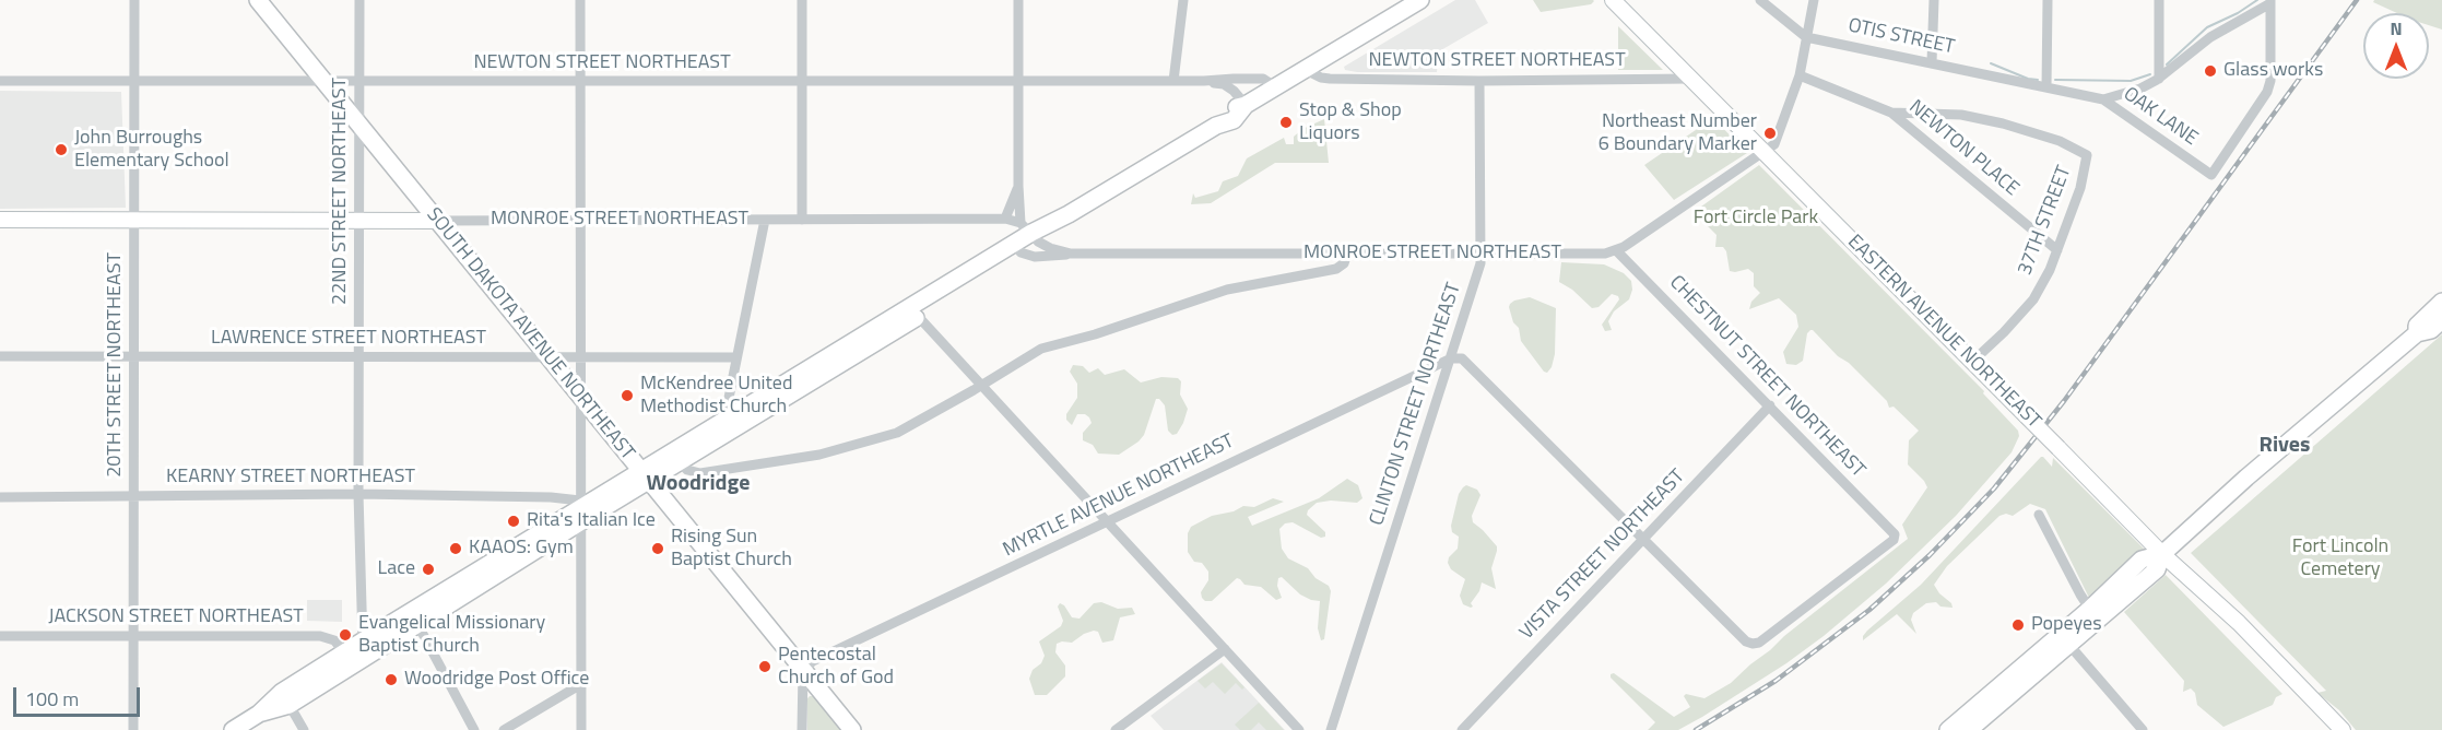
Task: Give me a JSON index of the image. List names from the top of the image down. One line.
{"streets":{"main road":["MONROE STREET NORTHEAST","EASTERN AVENUE NORTHEAST","SOUTH DAKOTA AVENUE NORTHEAST"],"street":["OTIS STREET","NEWTON STREET NORTHEAST","OAK LANE","NEWTON PLACE","22ND STREET NORTHEAST","37TH STREET","LAWRENCE STREET NORTHEAST","20TH STREET NORTHEAST","CHESTNUT STREET NORTHEAST","CLINTON STREET NORTHEAST","KEARNY STREET NORTHEAST","MYRTLE AVENUE NORTHEAST","VISTA STREET NORTHEAST","JACKSON STREET NORTHEAST"]},"crossings":[["OTIS STREET","OAK LANE"],["NEWTON STREET NORTHEAST","22ND STREET NORTHEAST"],["NEWTON STREET NORTHEAST","EASTERN AVENUE NORTHEAST"],["NEWTON STREET NORTHEAST","SOUTH DAKOTA AVENUE NORTHEAST"],["NEWTON STREET NORTHEAST","20TH STREET NORTHEAST"],["NEWTON STREET NORTHEAST","CLINTON STREET NORTHEAST"],["NEWTON PLACE","37TH STREET"],["22ND STREET NORTHEAST","MONROE STREET NORTHEAST"],["22ND STREET NORTHEAST","SOUTH DAKOTA AVENUE NORTHEAST"],["22ND STREET NORTHEAST","LAWRENCE STREET NORTHEAST"],["22ND STREET NORTHEAST","KEARNY STREET NORTHEAST"],["MONROE STREET NORTHEAST","SOUTH DAKOTA AVENUE NORTHEAST"],["MONROE STREET NORTHEAST","20TH STREET NORTHEAST"],["MONROE STREET NORTHEAST","CHESTNUT STREET NORTHEAST"],["MONROE STREET NORTHEAST","CLINTON STREET NORTHEAST"],["37TH STREET","EASTERN AVENUE NORTHEAST"],["SOUTH DAKOTA AVENUE NORTHEAST","LAWRENCE STREET NORTHEAST"],["SOUTH DAKOTA AVENUE NORTHEAST","MYRTLE AVENUE NORTHEAST"],["LAWRENCE STREET NORTHEAST","20TH STREET NORTHEAST"],["20TH STREET NORTHEAST","KEARNY STREET NORTHEAST"],["20TH STREET NORTHEAST","JACKSON STREET NORTHEAST"],["CHESTNUT STREET NORTHEAST","VISTA STREET NORTHEAST"],["CLINTON STREET NORTHEAST","MYRTLE AVENUE NORTHEAST"]],"districts":["Rives","Woodridge"],"parks":["Fort Circle Park","Fort Lincoln Cemetery"],"places":["Glass works","Stop & Shop Liquors","Northeast Number 6 Boundary Marker","John Burroughs Elementary School","McKendree United Methodist Church","Rita's Italian Ice","KAAOS: Gym","Rising Sun Baptist Church","Lace","Popeyes","Evangelical Missionary Baptist Church","Pentecostal Church of God","Woodridge Post Office"],"scale_bar":"100 m","north":"top"}
